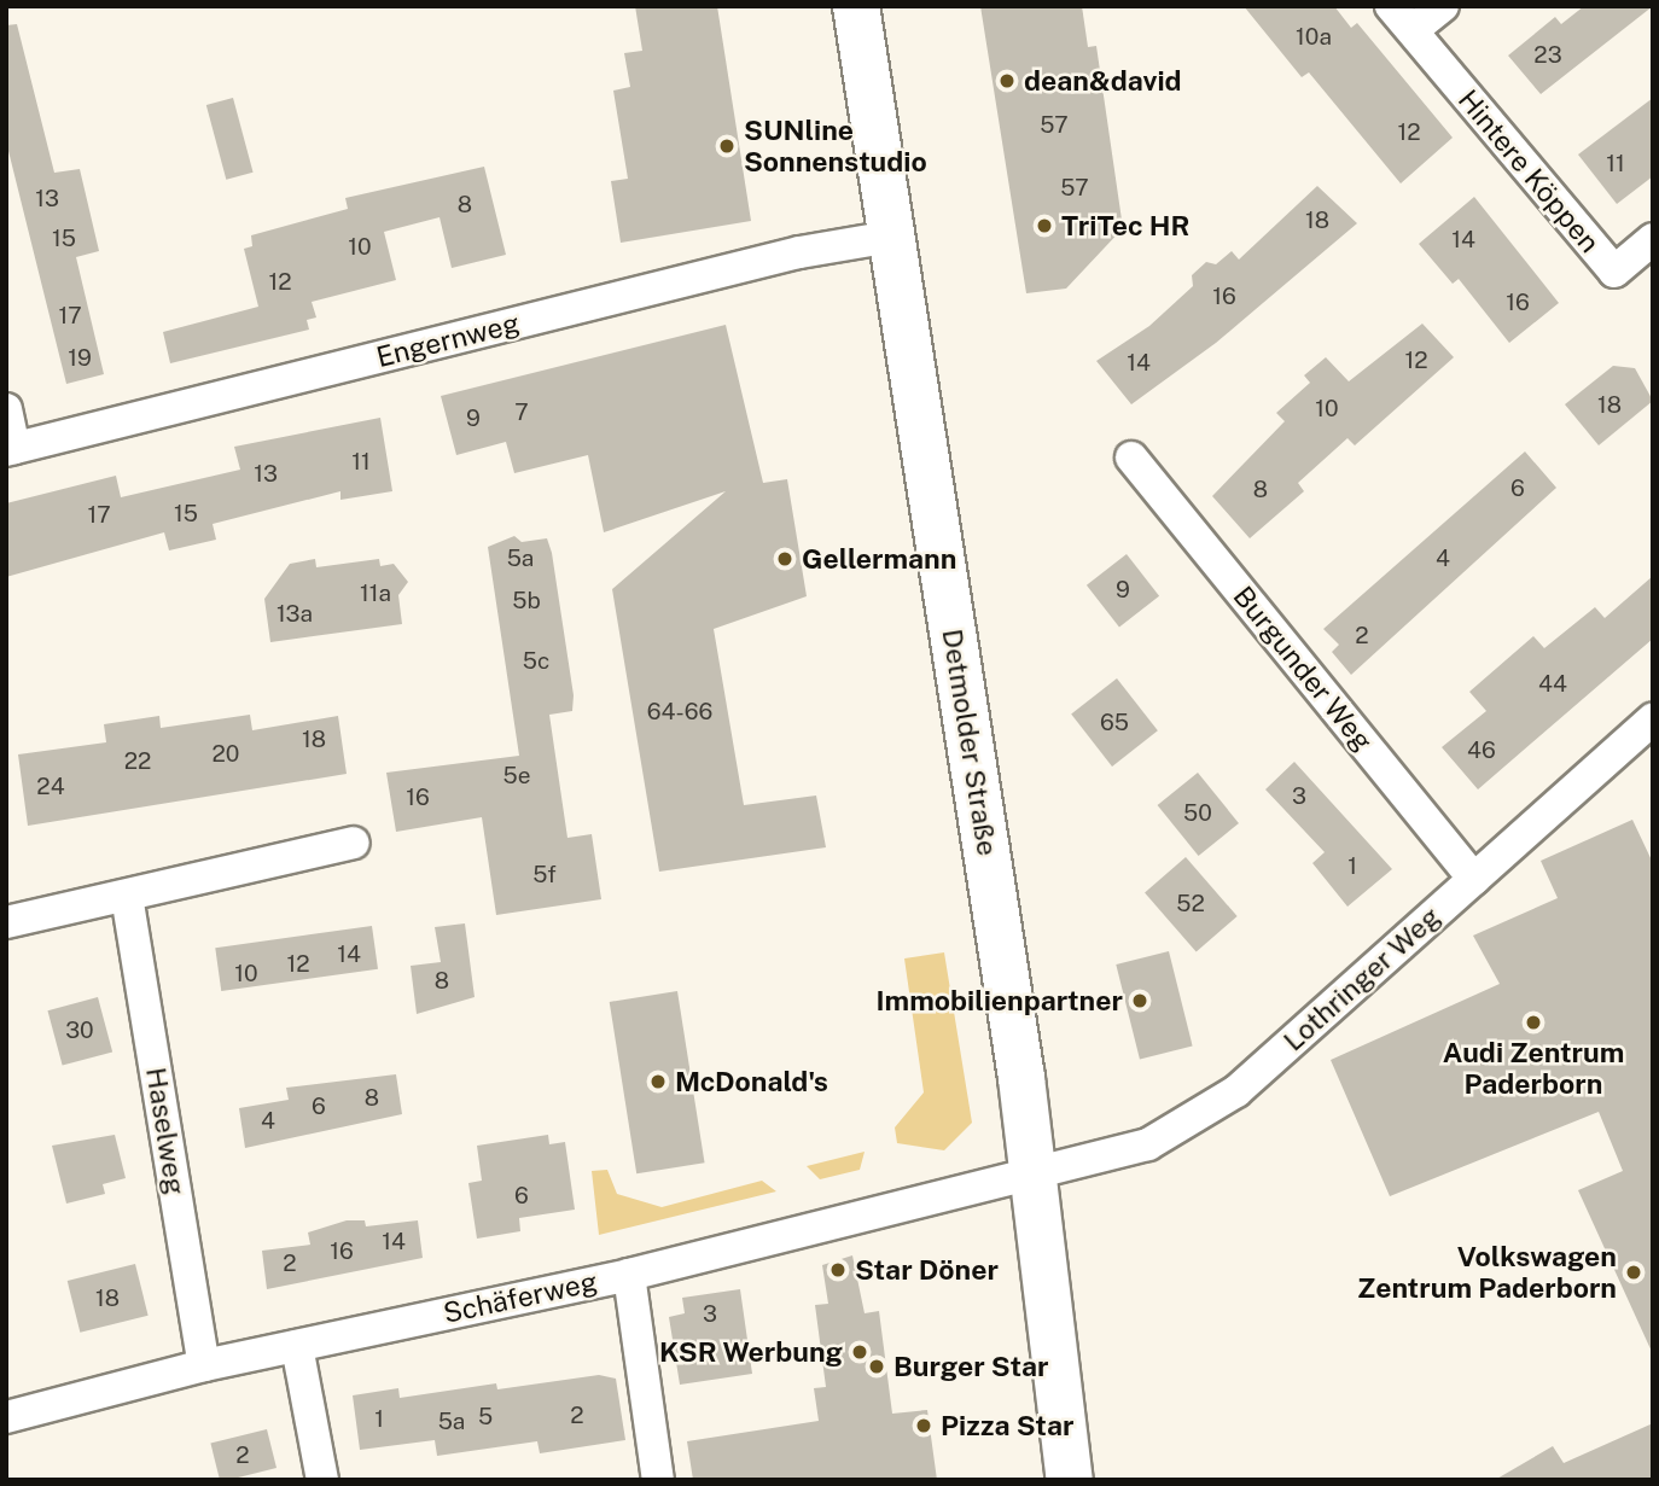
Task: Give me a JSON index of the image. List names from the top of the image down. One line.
{"streets":{"main road":["Detmolder Straße"],"street":["Hintere Köppen","Engernweg","Burgunder Weg","Lothringer Weg","Haselweg","Schäferweg"]},"crossings":[["Engernweg","Detmolder Straße"],["Burgunder Weg","Lothringer Weg"],["Detmolder Straße","Lothringer Weg"],["Detmolder Straße","Schäferweg"],["Lothringer Weg","Schäferweg"],["Haselweg","Schäferweg"]],"places":["dean&david","SUNline Sonnenstudio","TriTec HR","Gellermann","Immobilienpartner","Audi Zentrum Paderborn","McDonald's","Star Döner","Volkswagen Zentrum Paderborn","KSR Werbung","Burger Star","Pizza Star"],"house_numbers":["10a","23","57","12","11","57","13","8","18","15","14","10","12","16","16","17","19","12","14","18","10","7","9","11","13","6","8","15","17","5a","4","9","11a","5b","13a","2","5c","44","64-66","65","18","46","20","22","5e","24","3","16","50","1","5f","52","14","12","10","8","30","8","6","4","6","14","16","2","18","3","2","5","1","5a","2"]}
